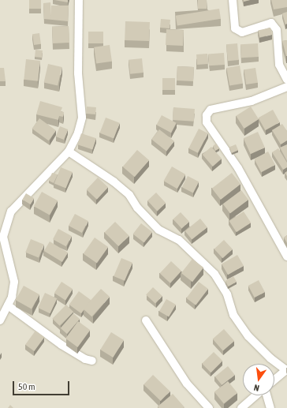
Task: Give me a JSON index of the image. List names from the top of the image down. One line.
{"scale_bar":"50 m","north":"bottom"}
